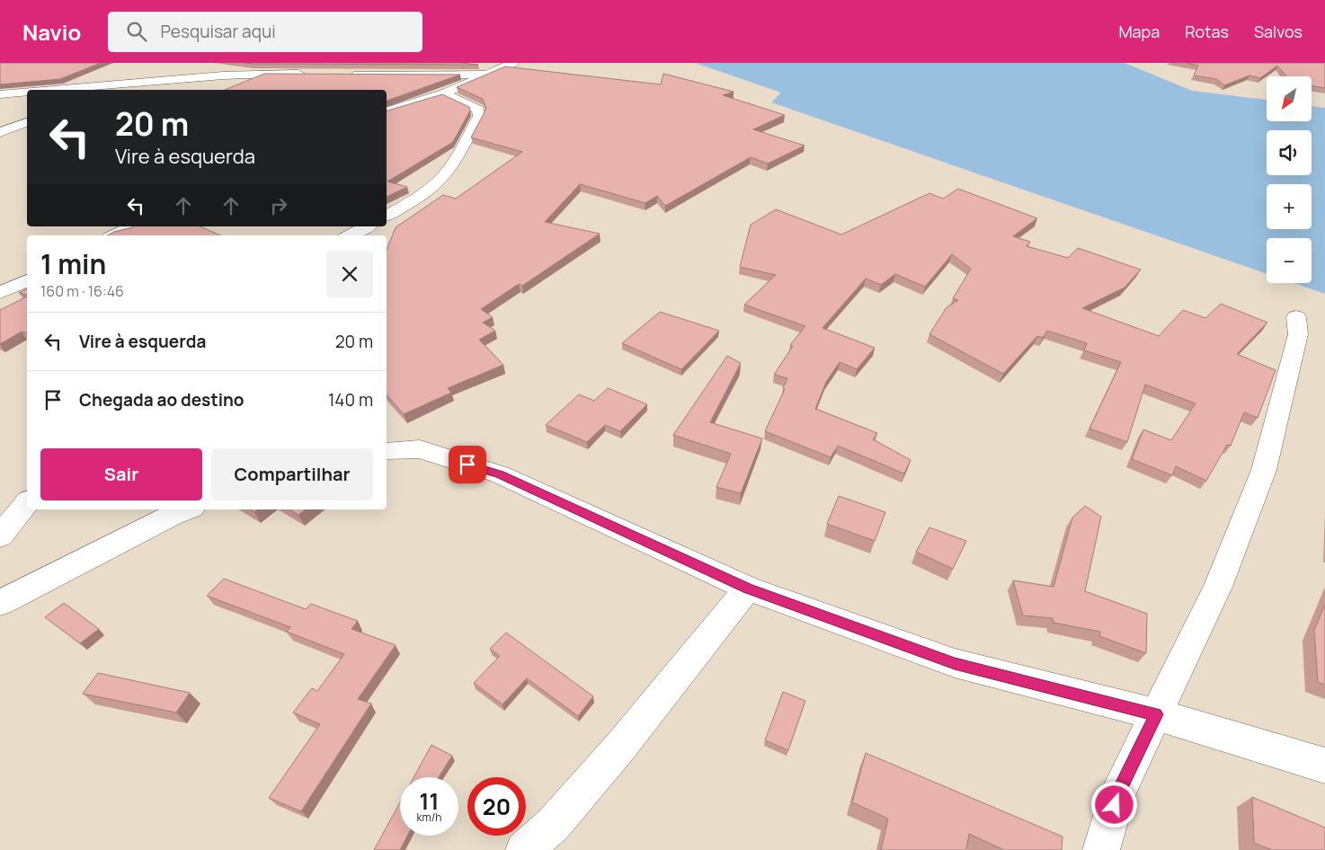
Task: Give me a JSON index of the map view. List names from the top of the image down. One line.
{"north":"bottom left","page":{"header":"Navio","search":"Pesquisar aqui","nav":["Mapa","Rotas","Salvos"],"map_buttons":["+","−"],"turn":["20 m","Vire à esquerda"],"heading":["1 min","160 m · 16:46"],"list":[{"name":"Vire à esquerda","value":"20 m"},{"name":"Chegada ao destino","value":"140 m"}],"buttons":["Sair","Compartilhar"],"speed":"11 km/h","limit":"20"}}
